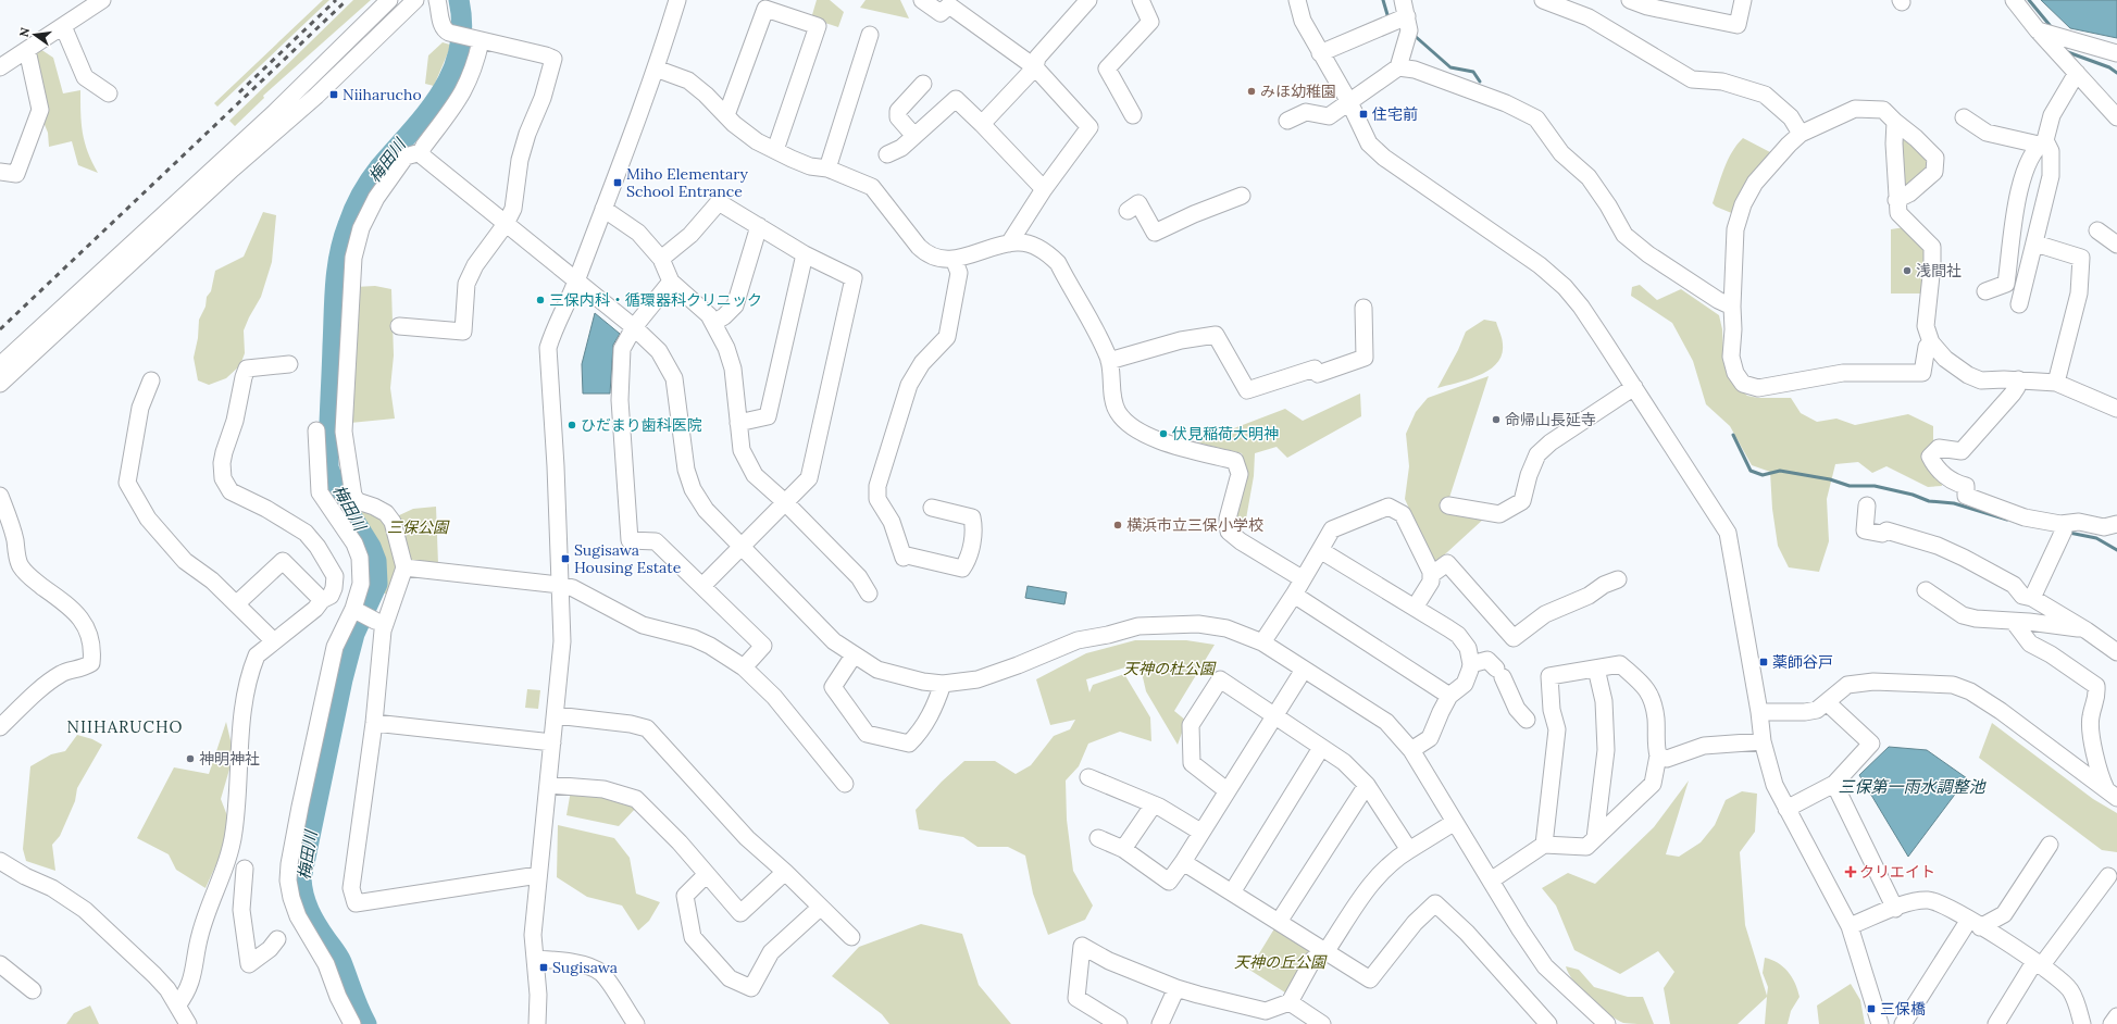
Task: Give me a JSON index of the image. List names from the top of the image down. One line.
{"districts":["NIIHARUCHO"],"water":["梅田川","三保第一雨水調整池"],"parks":["三保公園","天神の杜公園","天神の丘公園"],"places":{"other":["みほ幼稚園","浅間社","三保内科・循環器科クリニック","命帰山長延寺","ひだまり歯科医院","伏見稲荷大明神","横浜市立三保小学校","神明神社"],"transit":["Niiharucho","住宅前","Miho Elementary School Entrance","Sugisawa Housing Estate","薬師谷戸","Sugisawa","三保橋"],"health":["クリエイト"]},"north":"left"}
